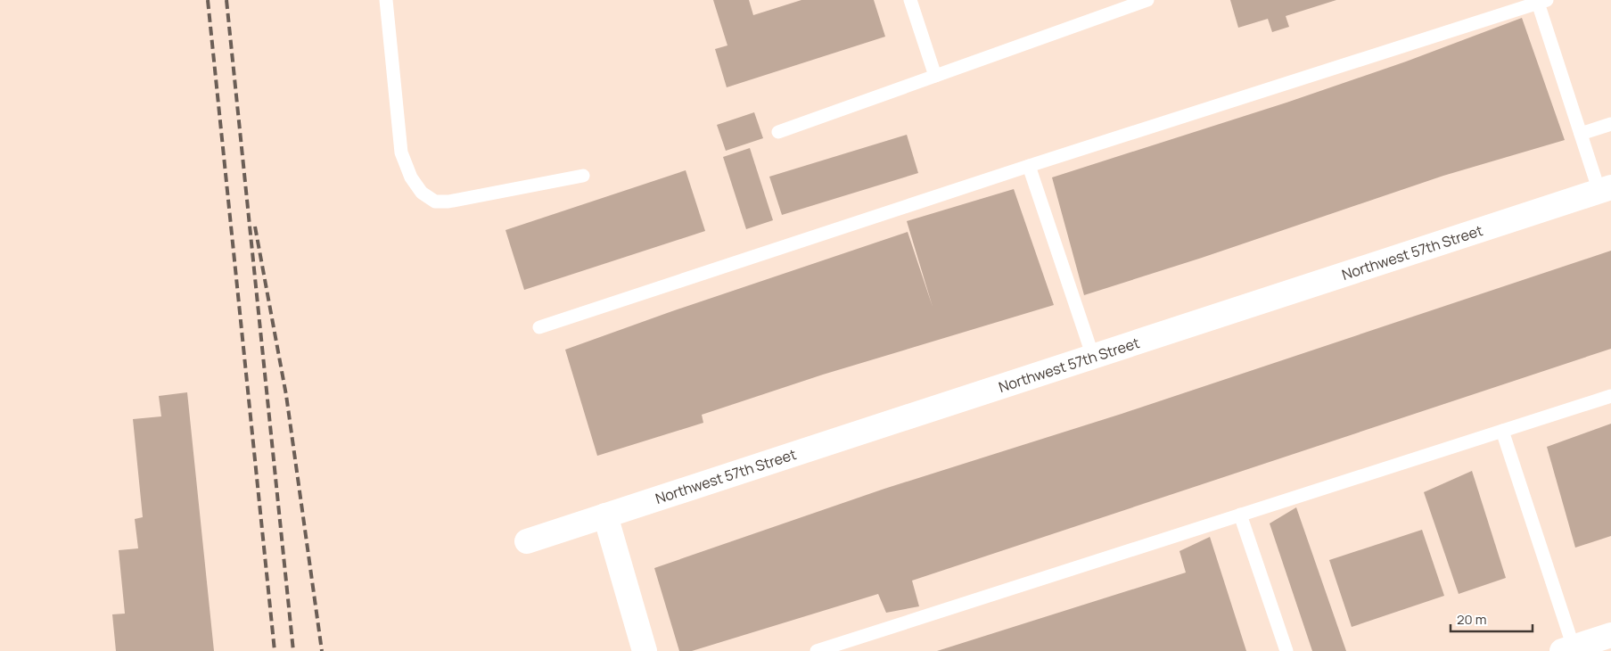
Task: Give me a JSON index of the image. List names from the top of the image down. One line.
{"streets":{"street":["Northwest 57th Street"]},"scale_bar":"20 m"}
